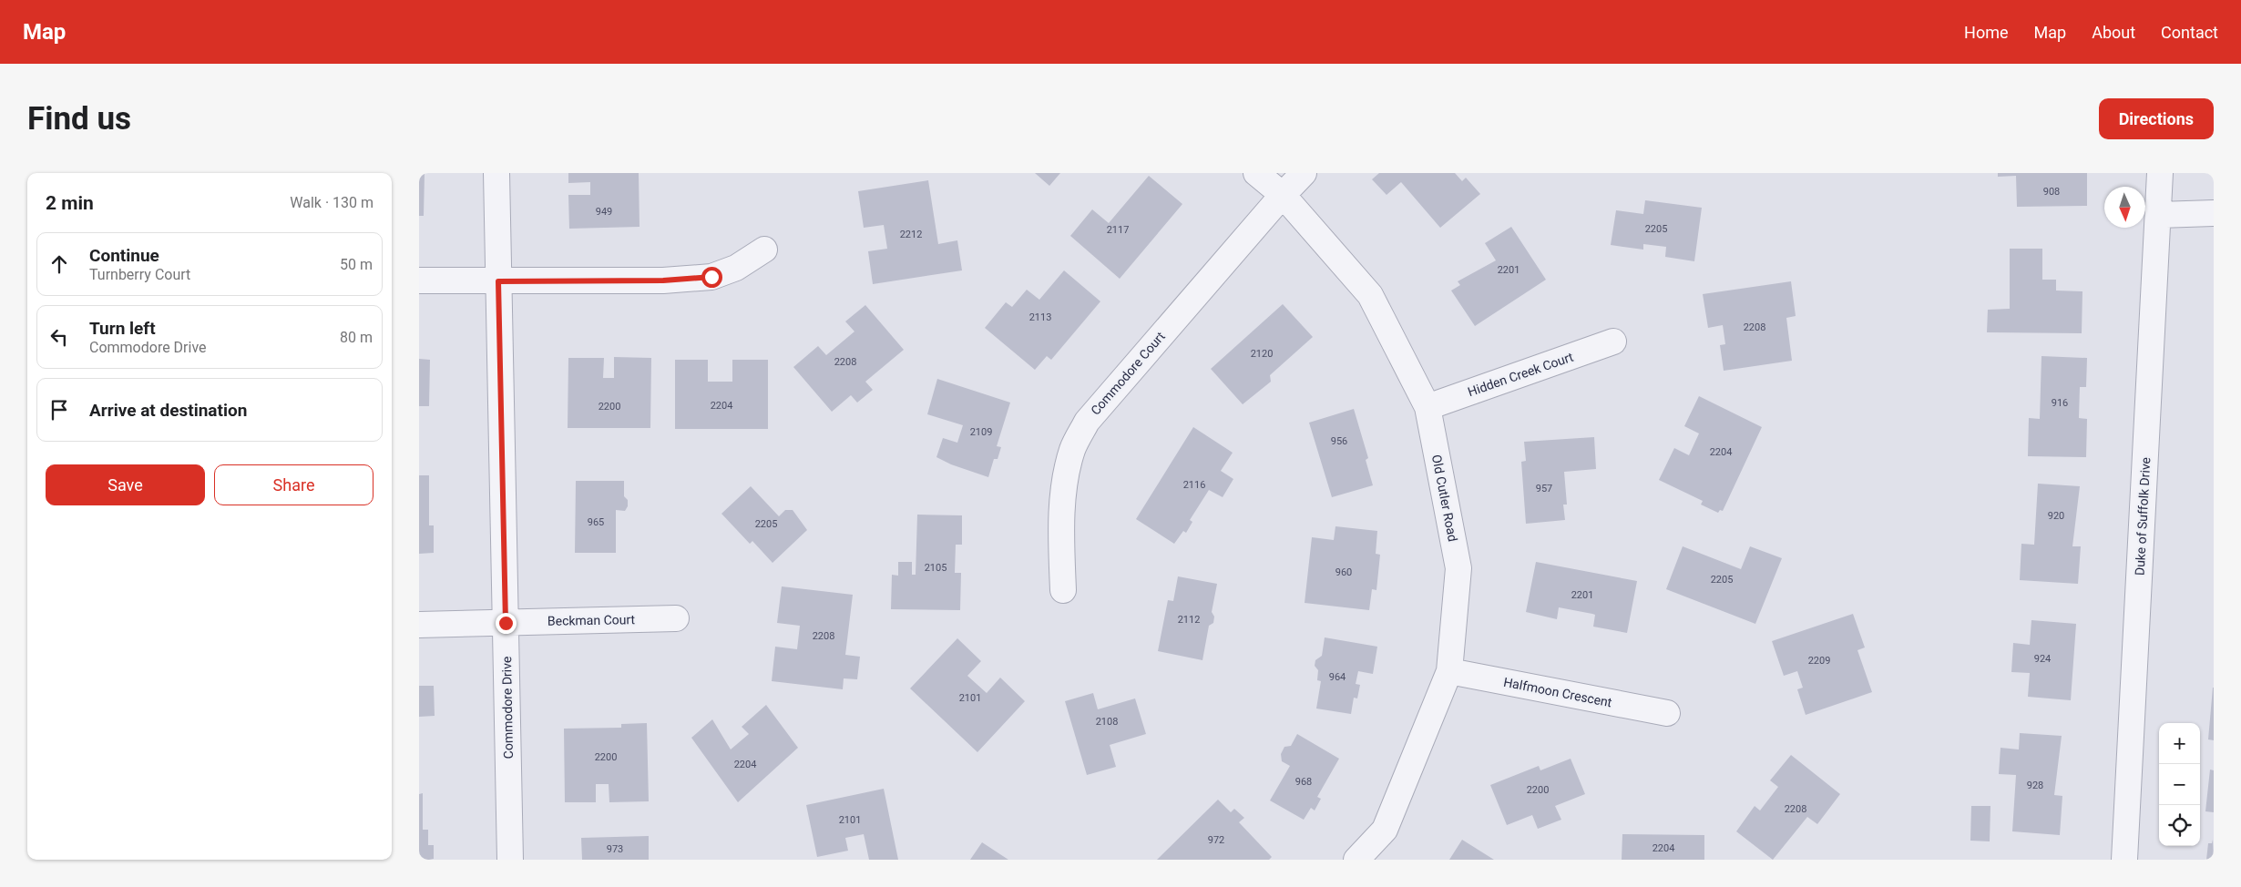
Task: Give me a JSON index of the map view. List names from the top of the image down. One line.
{"streets":{"street":["Commodore Court","Hidden Creek Court","Old Cutler Road","Duke of Suffolk Drive","Beckman Court","Halfmoon Crescent","Commodore Drive"]},"crossings":[["Commodore Court","Old Cutler Road"],["Hidden Creek Court","Old Cutler Road"],["Old Cutler Road","Halfmoon Crescent"],["Beckman Court","Commodore Drive"]],"house_numbers":["908","949","2205","2117","2212","2201","2113","2208","2120","2208","916","2204","2200","2109","956","2204","2116","957","920","965","2205","2105","960","2205","2201","2112","2208","924","2209","964","2101","2108","2200","2204","968","928","2200","2208","2101","972","2204","973"],"north":"bottom","page":{"header":"Map","nav":["Home","Map","About","Contact"],"buttons":["Directions",["Save","Share"]],"title":"Find us","heading":["2 min","Walk · 130 m"],"list":[["Continue","Turnberry Court","50 m"],["Turn left","Commodore Drive","80 m"],"Arrive at destination"],"map_buttons":["+","−"]}}
